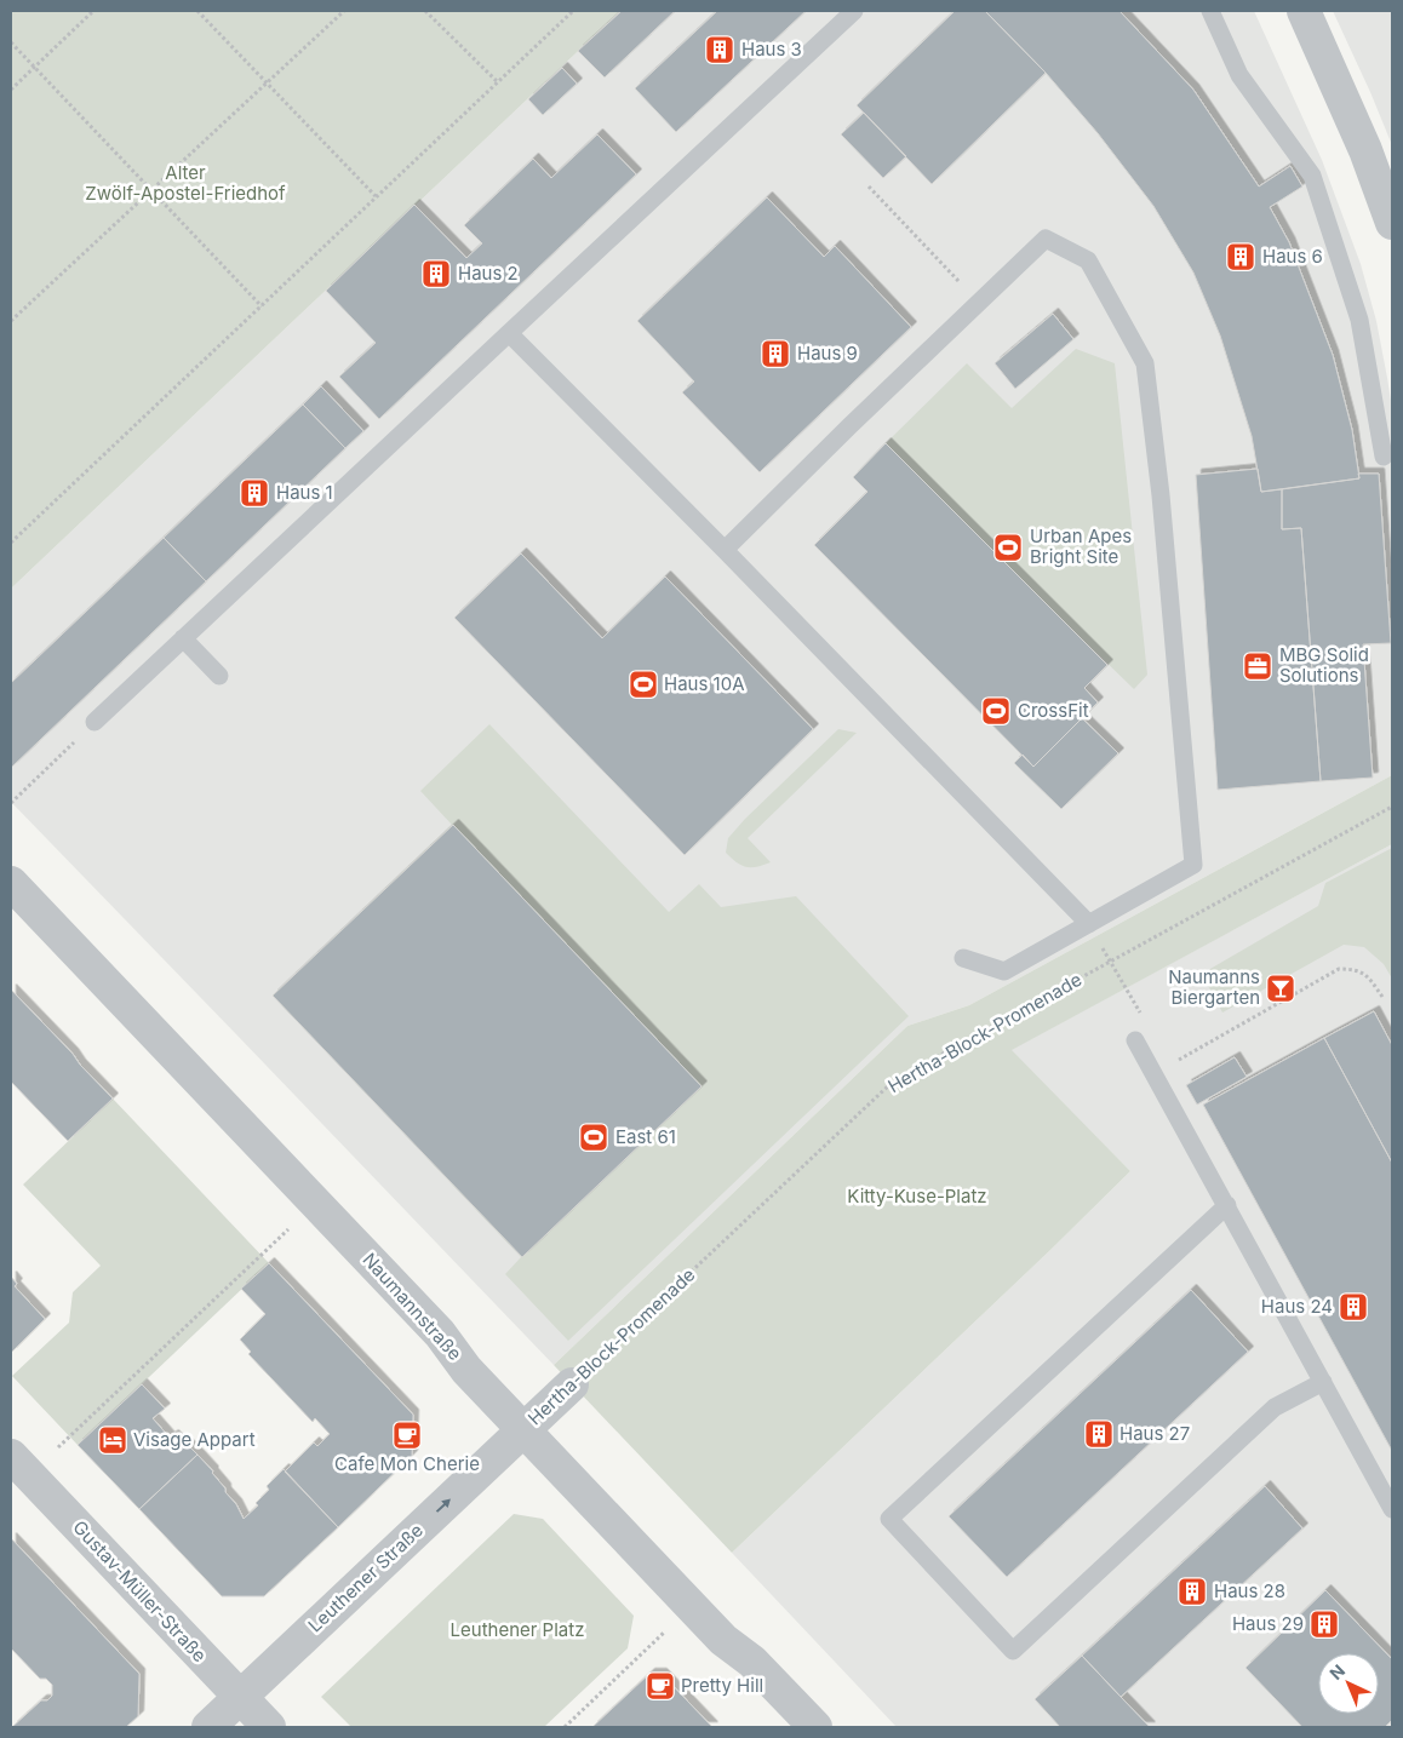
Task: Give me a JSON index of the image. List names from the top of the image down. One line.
{"streets":{"street":["Hertha-Block-Promenade","Naumannstraße","Leuthener Straße","Gustav-Müller-Straße"]},"crossings":[["Hertha-Block-Promenade","Naumannstraße"],["Hertha-Block-Promenade","Leuthener Straße"],["Naumannstraße","Leuthener Straße"],["Leuthener Straße","Gustav-Müller-Straße"]],"one_way":["Leuthener Straße"],"parks":["Alter Zwölf-Apostel-Friedhof","Kitty-Kuse-Platz","Leuthener Platz"],"places":{"building":["Haus 3","Haus 6","Haus 2","Haus 9","Haus 1","Haus 24","Haus 27","Haus 28","Haus 29"],"sports":["Urban Apes Bright Site","Haus 10A","CrossFit","East 61"],"office":["MBG Solid Solutions"],"bar":["Naumanns Biergarten"],"cafe":["Cafe Mon Cherie","Pretty Hill"],"hotel":["Visage Appart"]},"north":"top left"}
